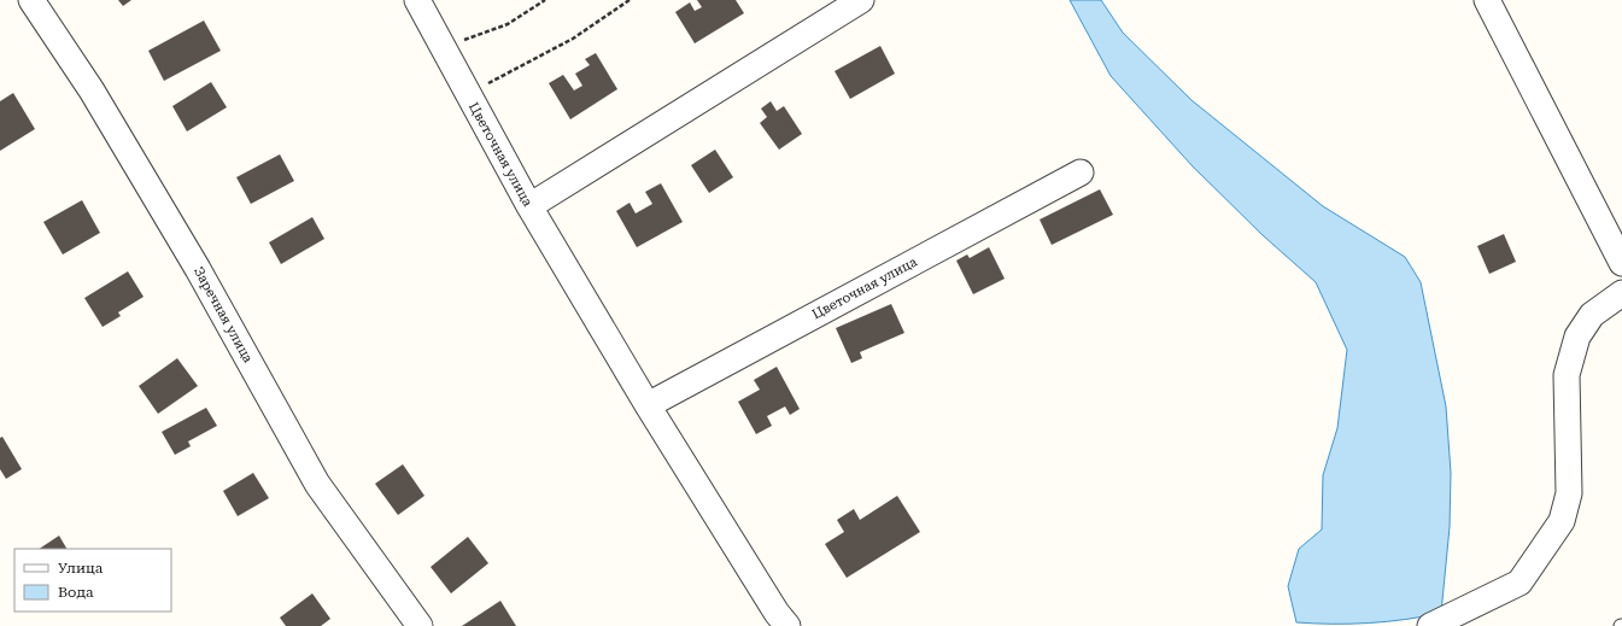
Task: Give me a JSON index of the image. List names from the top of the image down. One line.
{"streets":{"street":["Цветочная улица","Заречная улица"]},"legend":["Улица","Вода"]}
